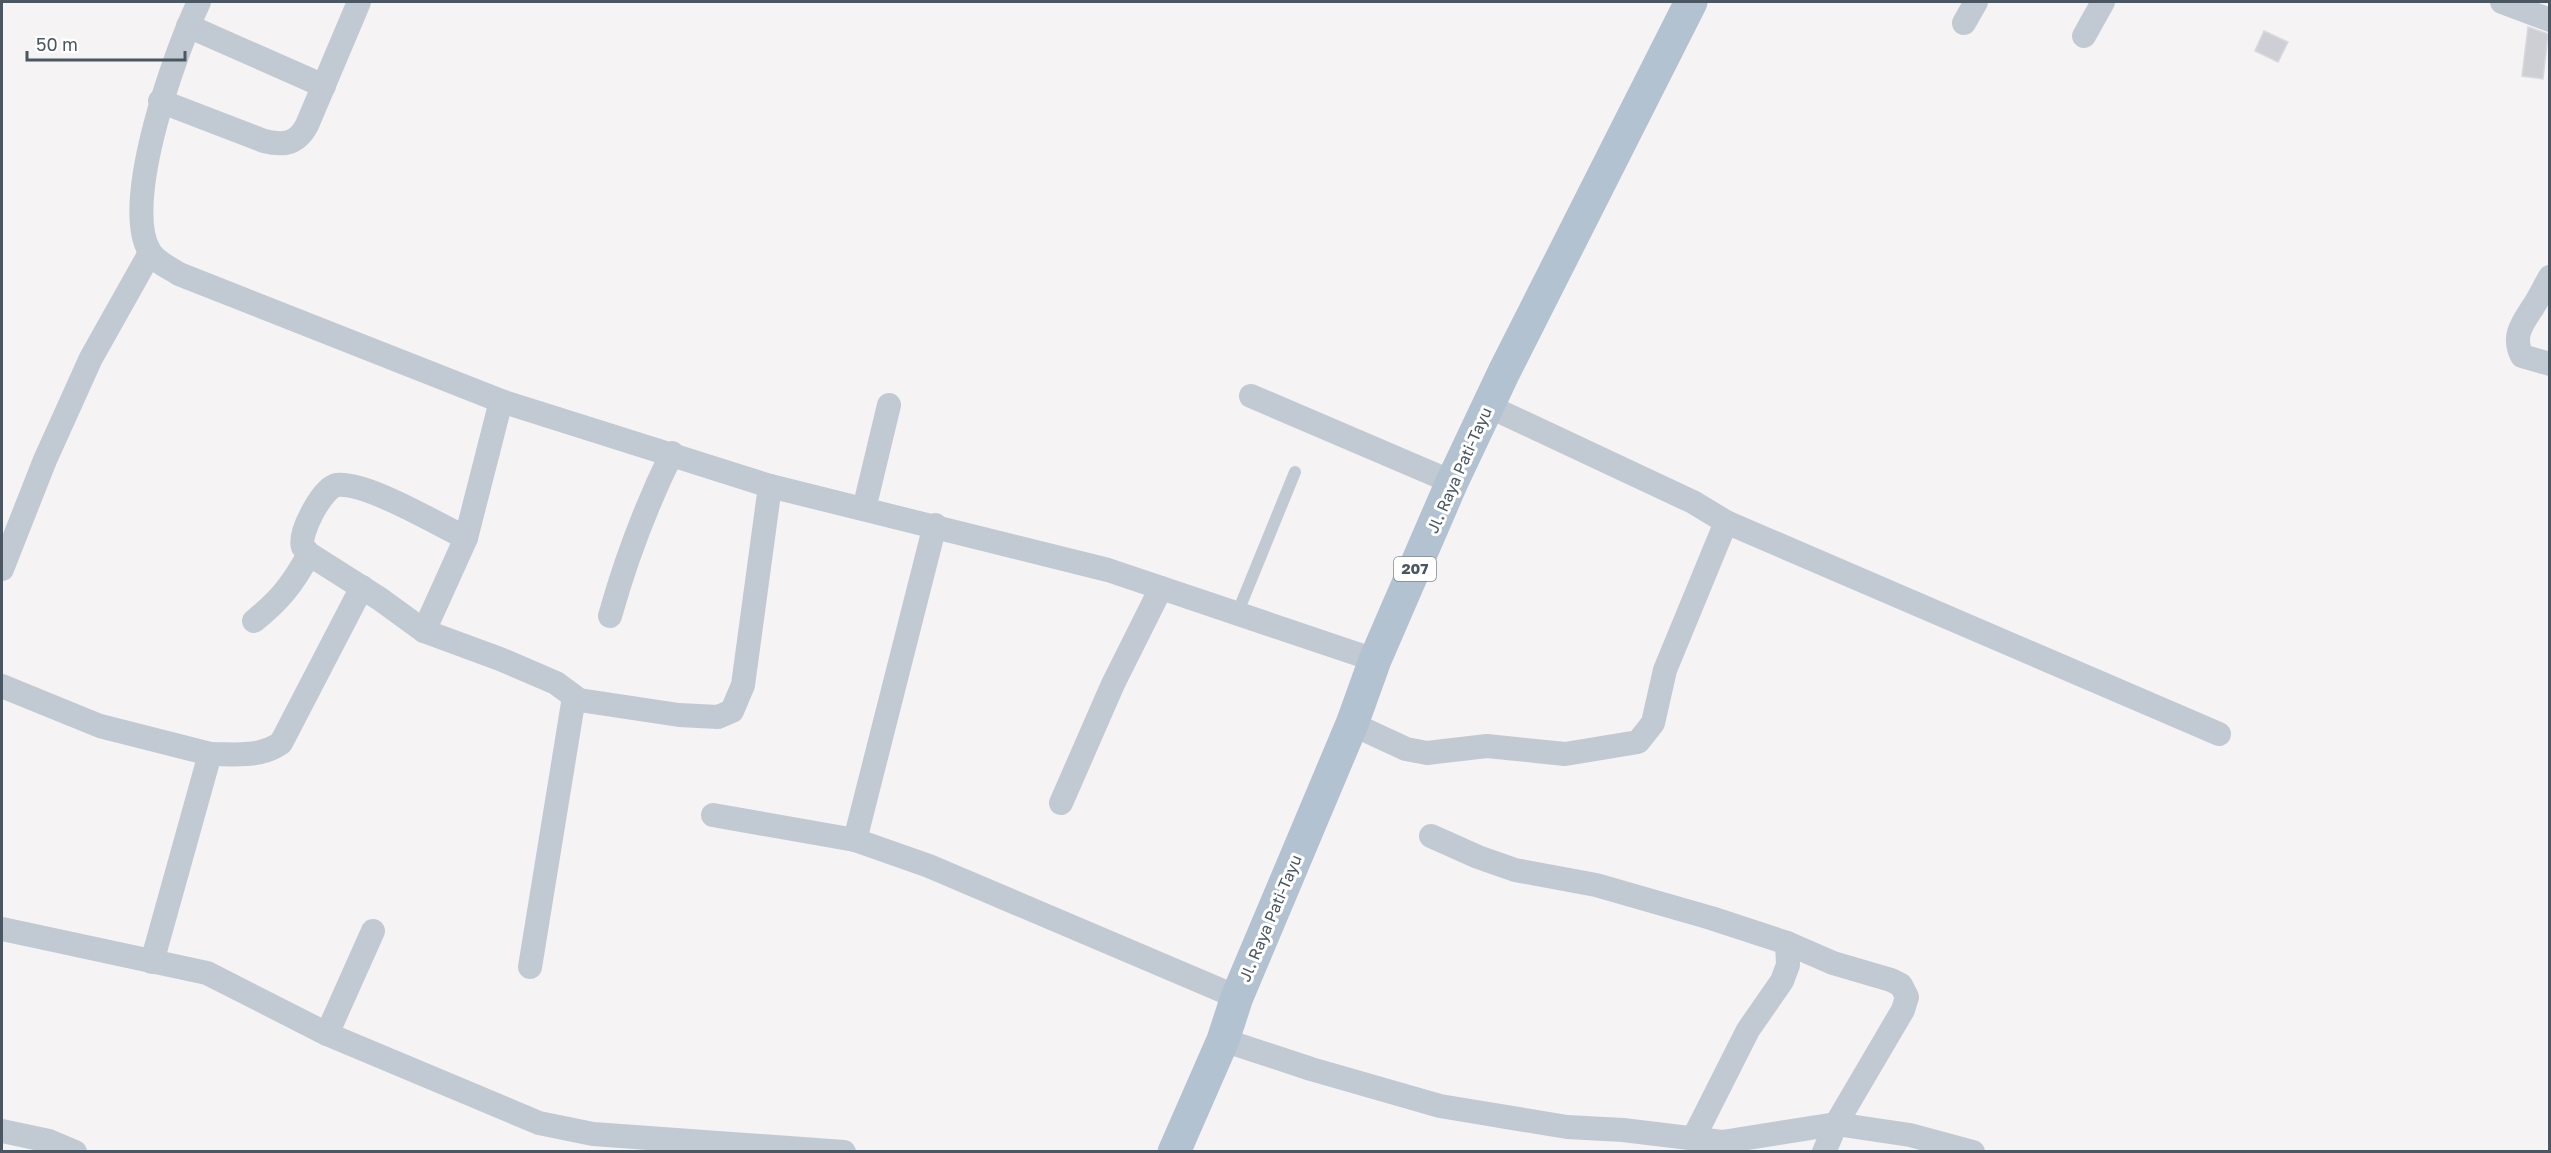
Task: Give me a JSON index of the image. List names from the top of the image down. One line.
{"streets":{"main road":["Jl. Raya Pati-Tayu","207"]},"scale_bar":"50 m"}
